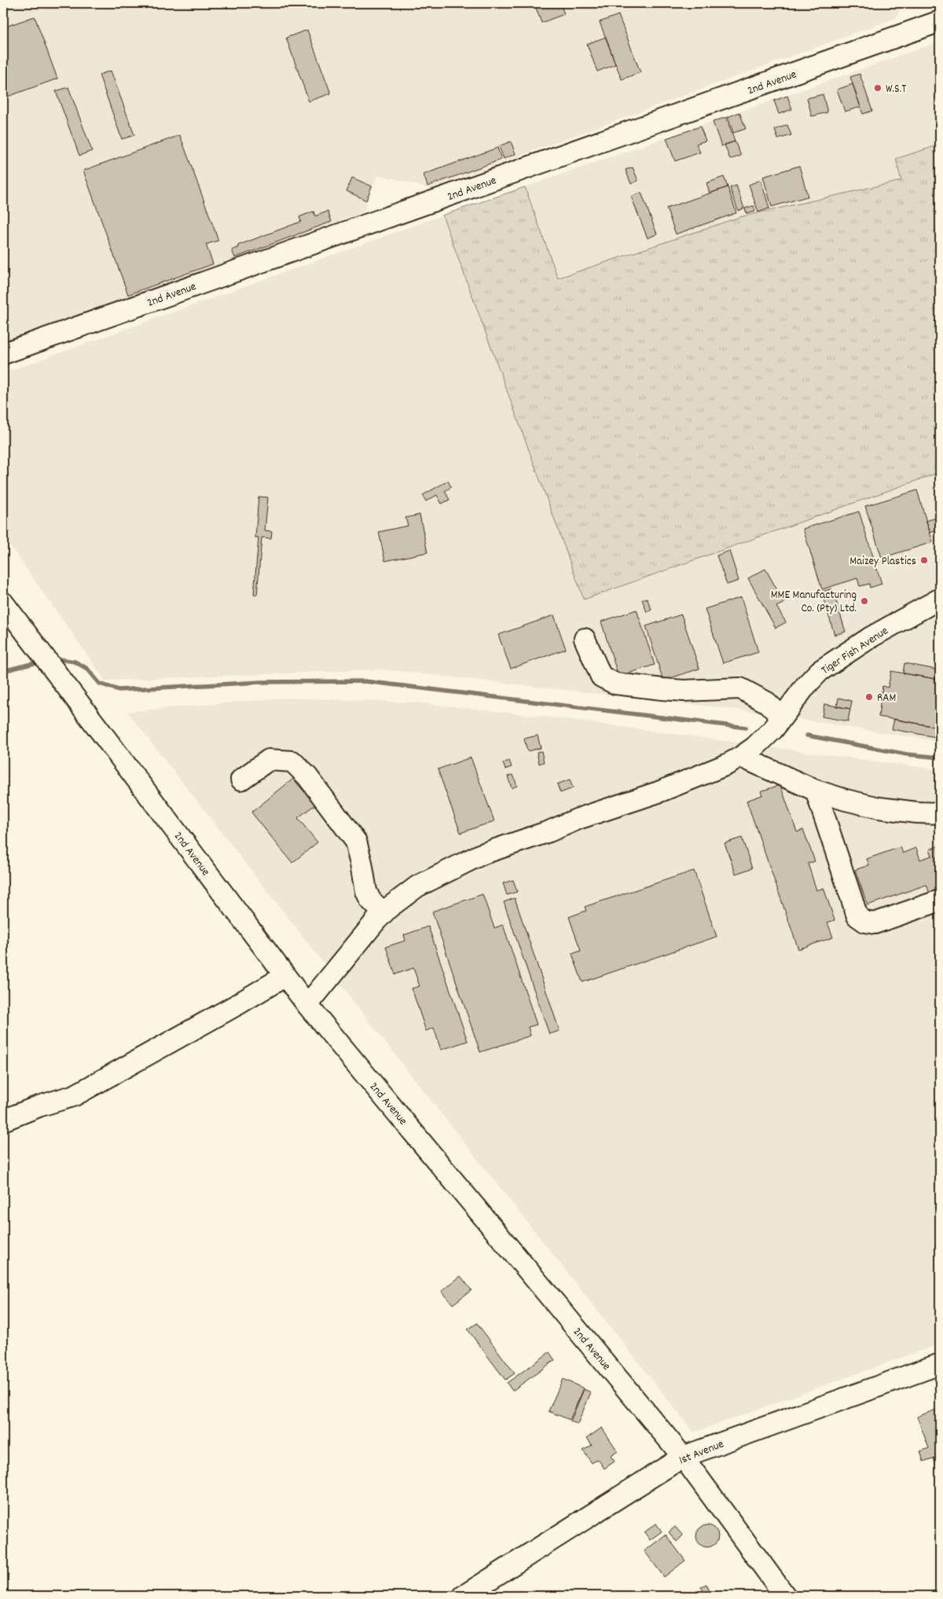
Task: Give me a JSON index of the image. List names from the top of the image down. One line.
{"streets":{"street":["2nd Avenue","Tiger Fish Avenue","1st Avenue"]},"crossings":[["2nd Avenue","Tiger Fish Avenue"],["2nd Avenue","1st Avenue"]],"places":["W.S.T","Maizey Plastics","MME Manufacturing Co. (Pty) Ltd.","RAM"]}
